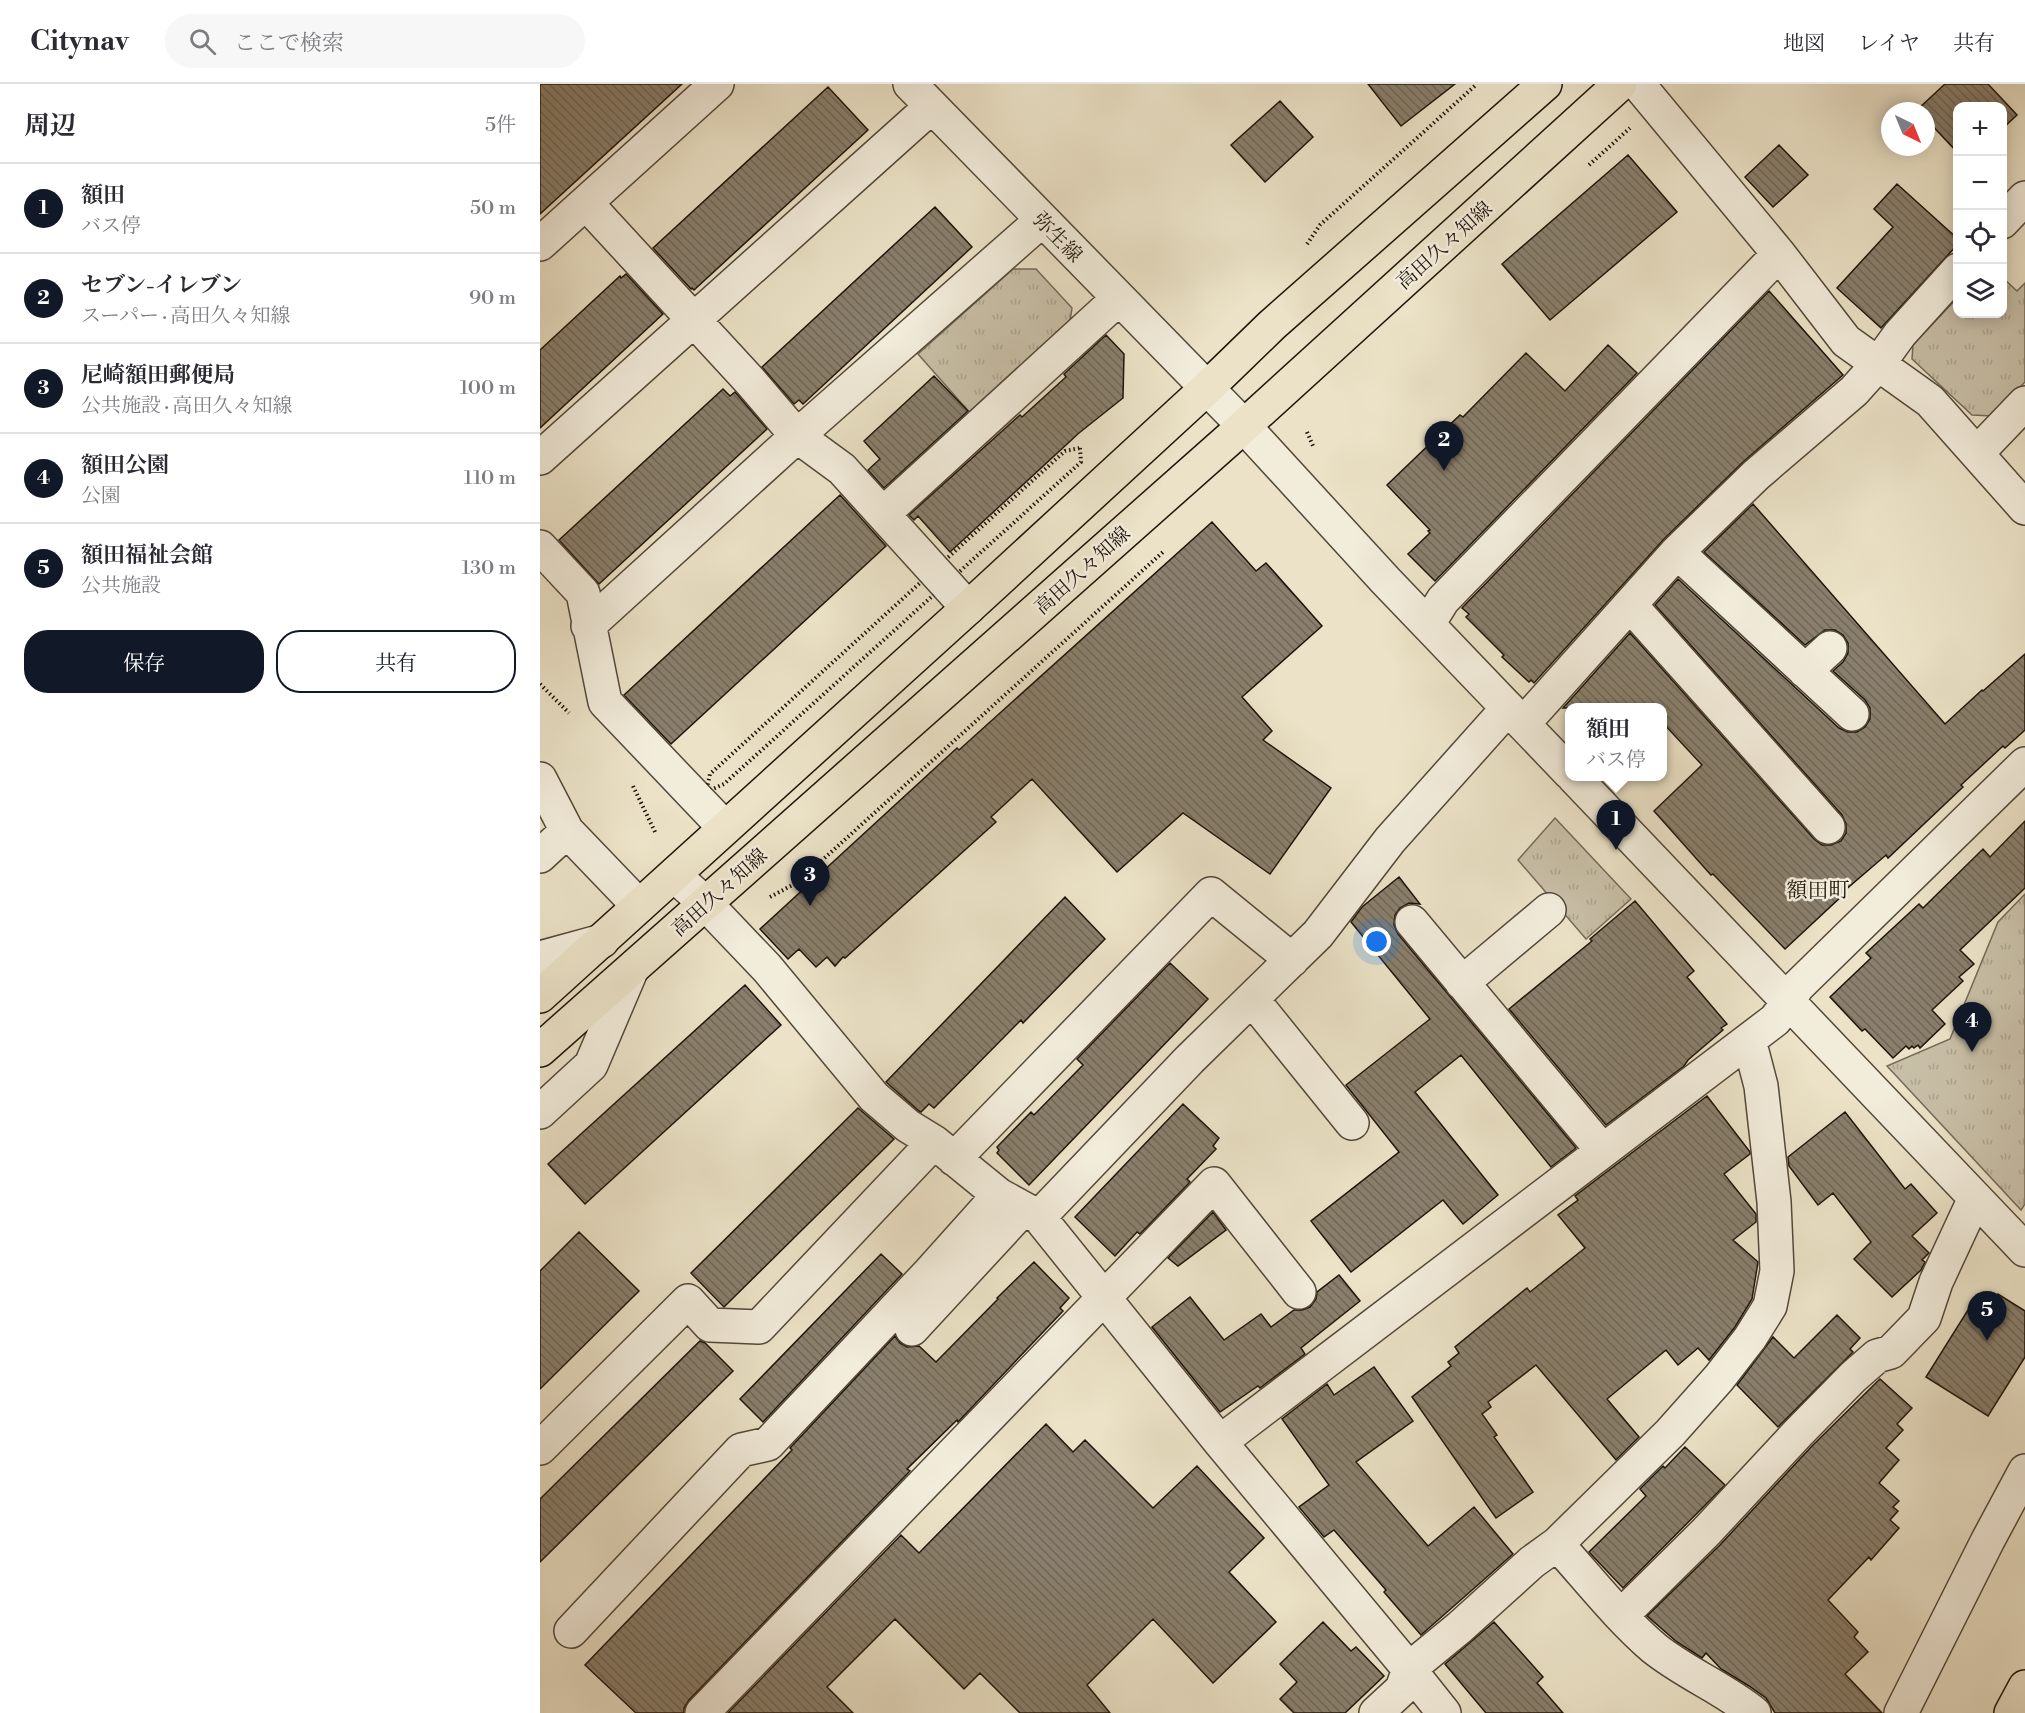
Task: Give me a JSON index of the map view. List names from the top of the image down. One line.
{"streets":{"main road":["高田久々知線"],"street":["弥生線"]},"crossings":[["弥生線","高田久々知線"]],"districts":["額田町"],"north":"bottom right","page":{"header":"Citynav","search":"ここで検索","nav":["地図","レイヤ","共有"],"heading":["周辺","5件"],"map_buttons":["+","−"],"list":[{"mark":"1","name":"額田","note":"バス停","value":"50 m"},{"mark":"2","name":"セブン-イレブン","note":"スーパー · 高田久々知線","value":"90 m"},{"mark":"3","name":"尼崎額田郵便局","note":"公共施設 · 高田久々知線","value":"100 m"},{"mark":"4","name":"額田公園","note":"公園","value":"110 m"},{"mark":"5","name":"額田福祉会館","note":"公共施設","value":"130 m"}],"pins":["2","1","3","4","5"],"buttons":["保存","共有"],"popup":["額田","バス停"]}}
